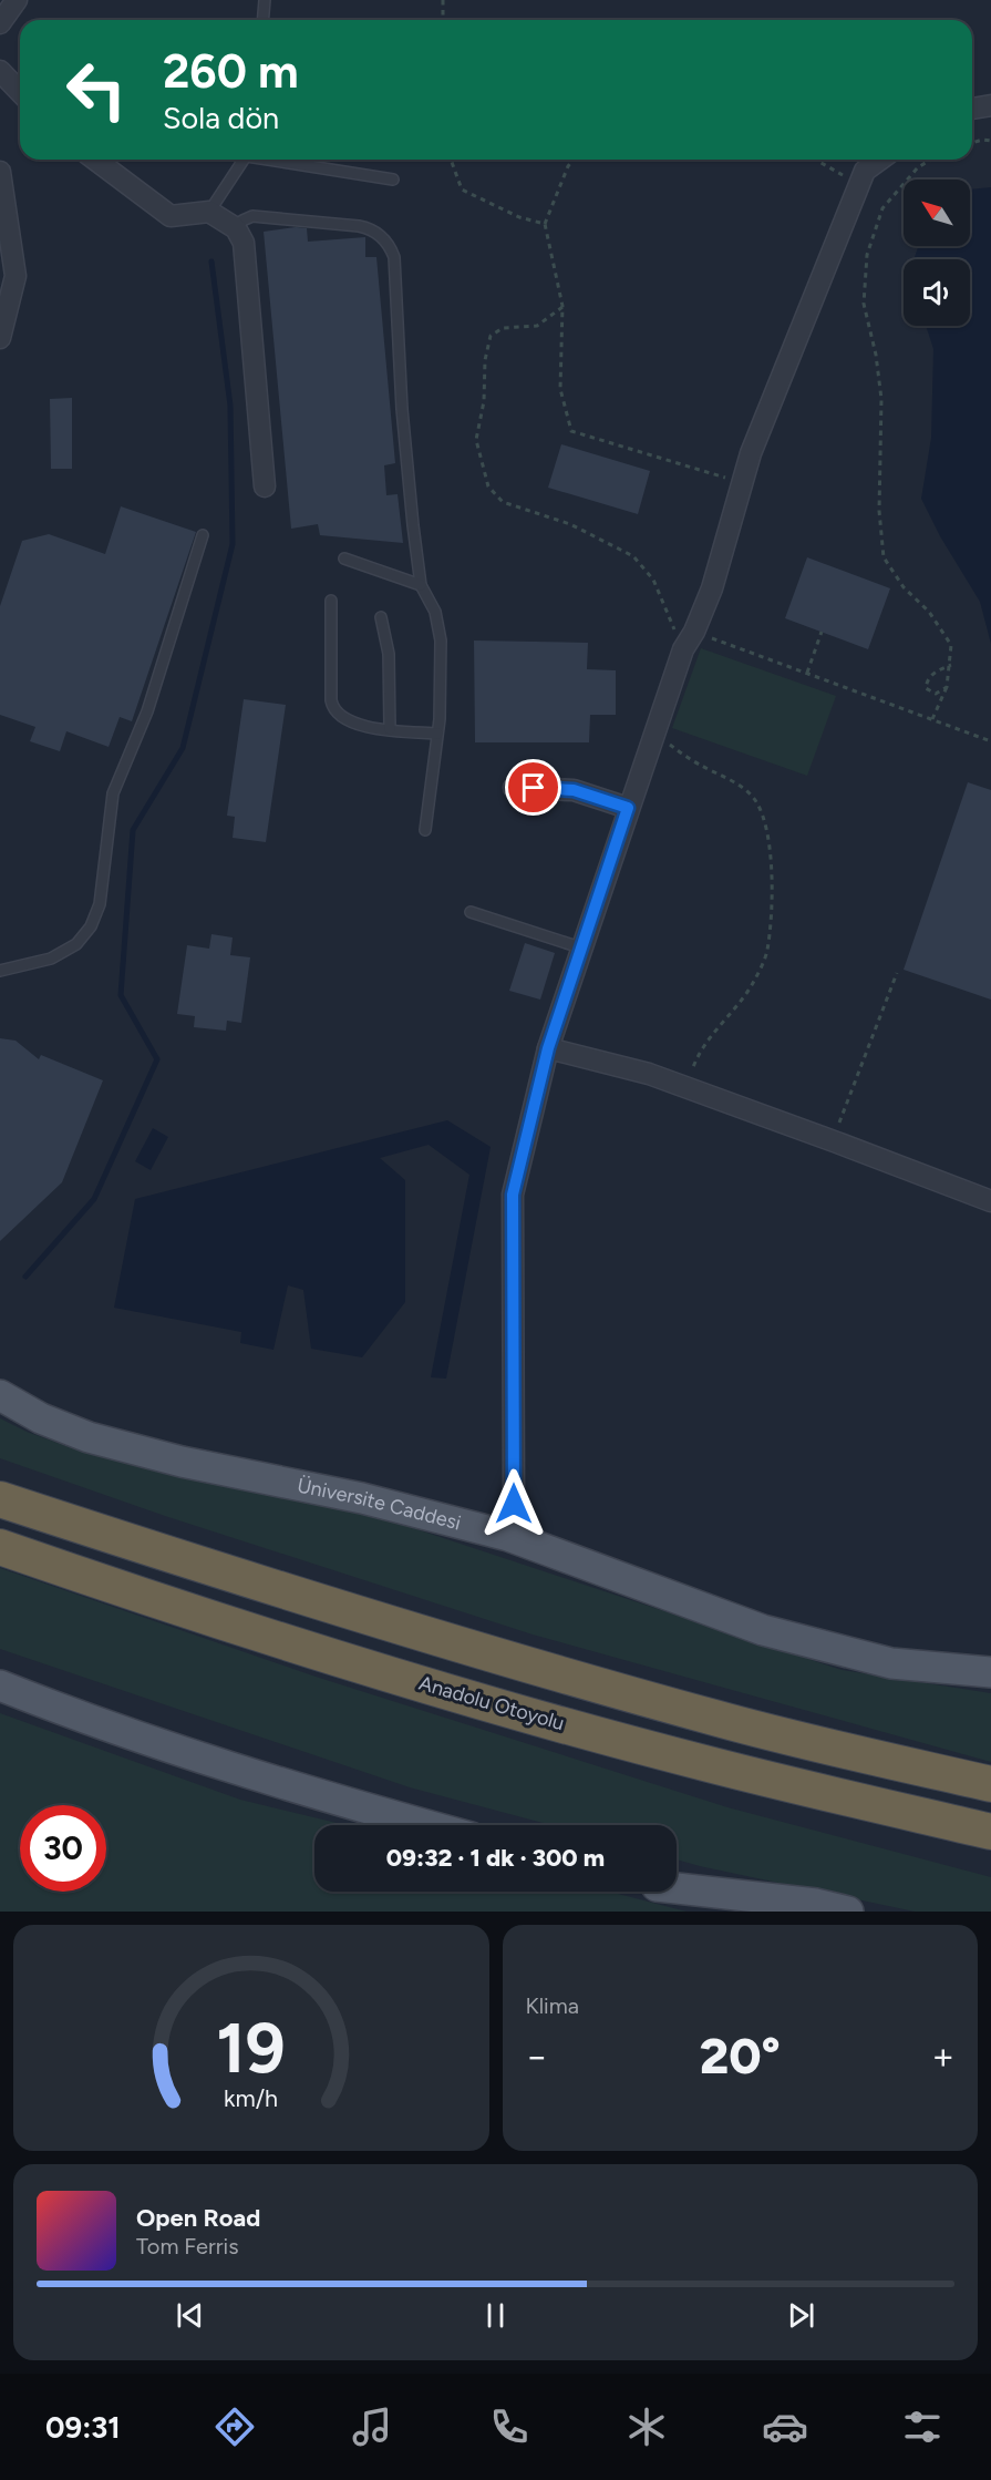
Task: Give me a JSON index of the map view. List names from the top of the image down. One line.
{"streets":{"highway":["Anadolu Otoyolu"],"main road":["Üniversite Caddesi"]},"north":"top left","page":{"turn":["260 m","Sola dön"],"limit":"30","trip":"09:32 · 1 dk · 300 m","tile":"Klima","heat":["−","20°","+"],"song":["Open Road","Tom Ferris"],"tabs":"09:31","gauge":["19","km/h"]}}
